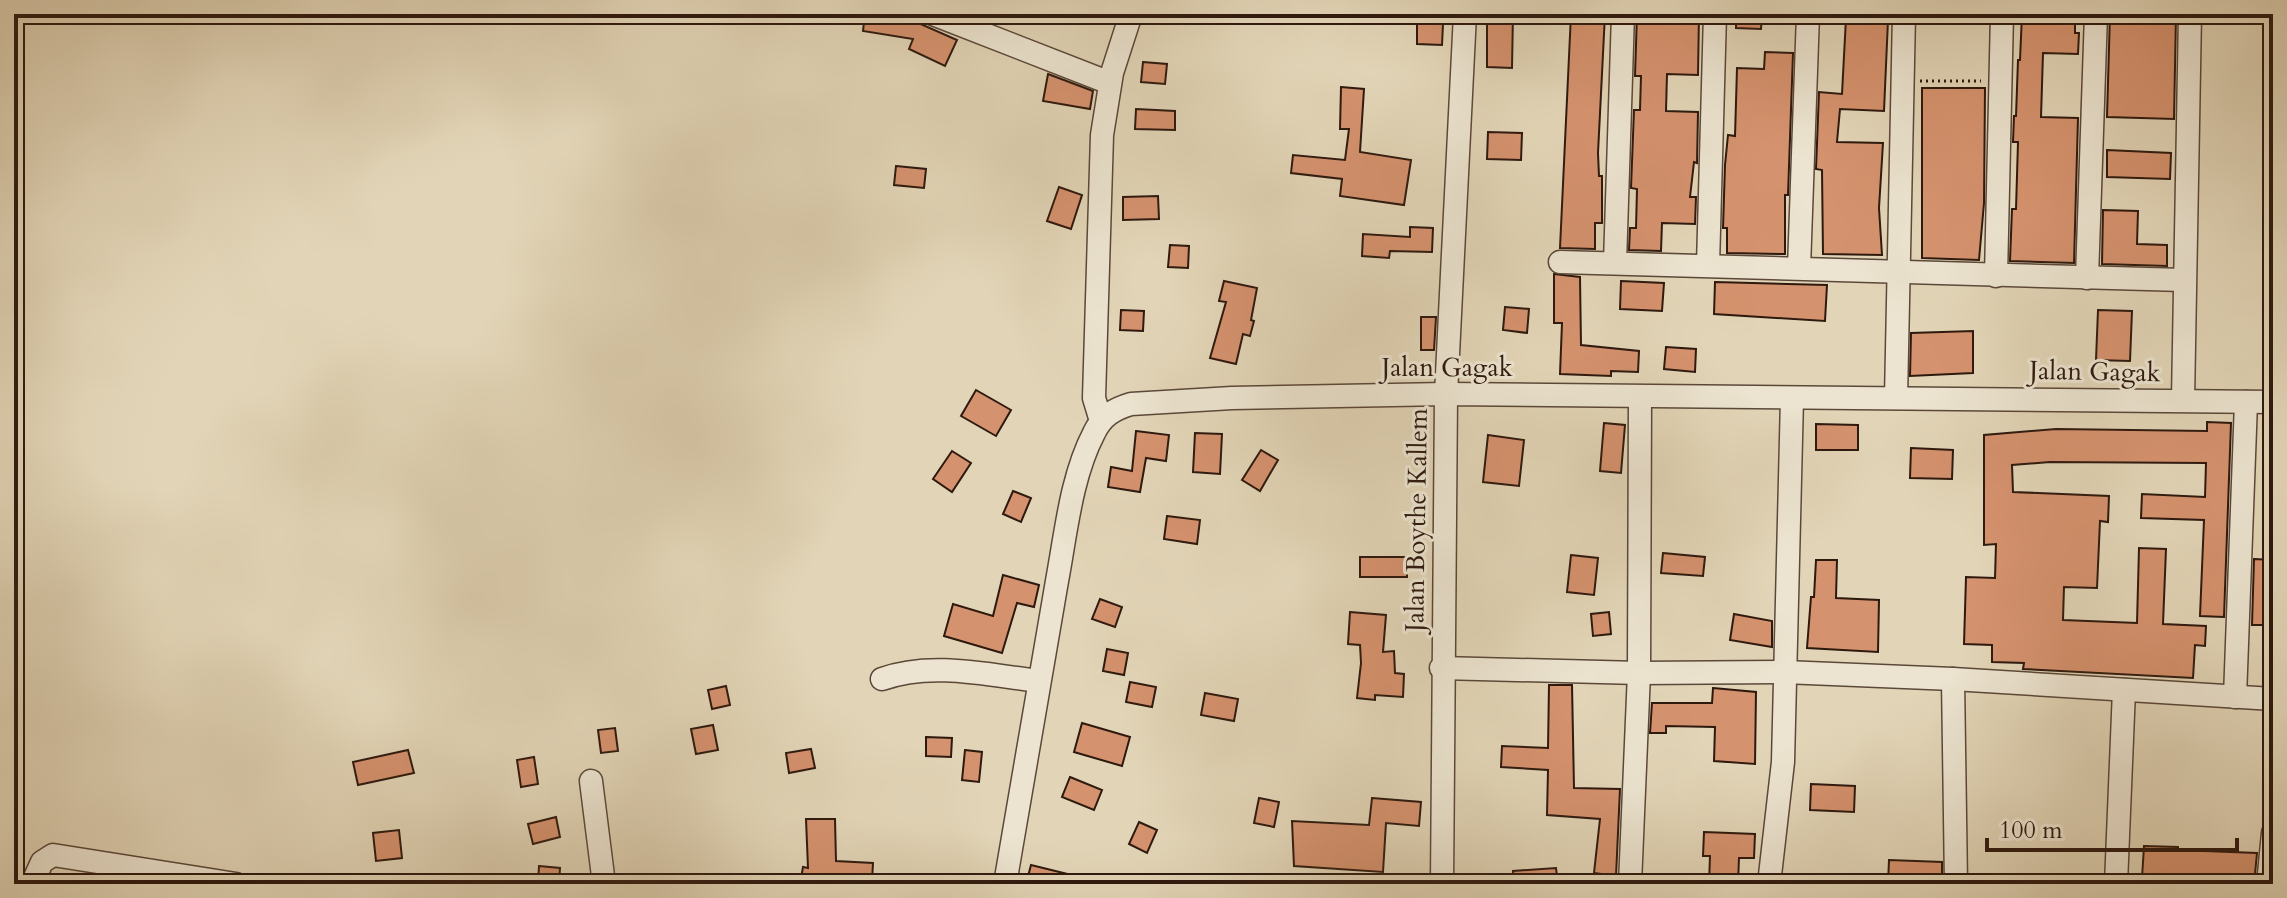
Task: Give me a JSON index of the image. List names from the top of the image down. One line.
{"streets":{"street":["Jalan Gagak","Jalan Boythe Kallem"]},"crossings":[["Jalan Gagak","Jalan Boythe Kallem"]],"scale_bar":"100 m"}
